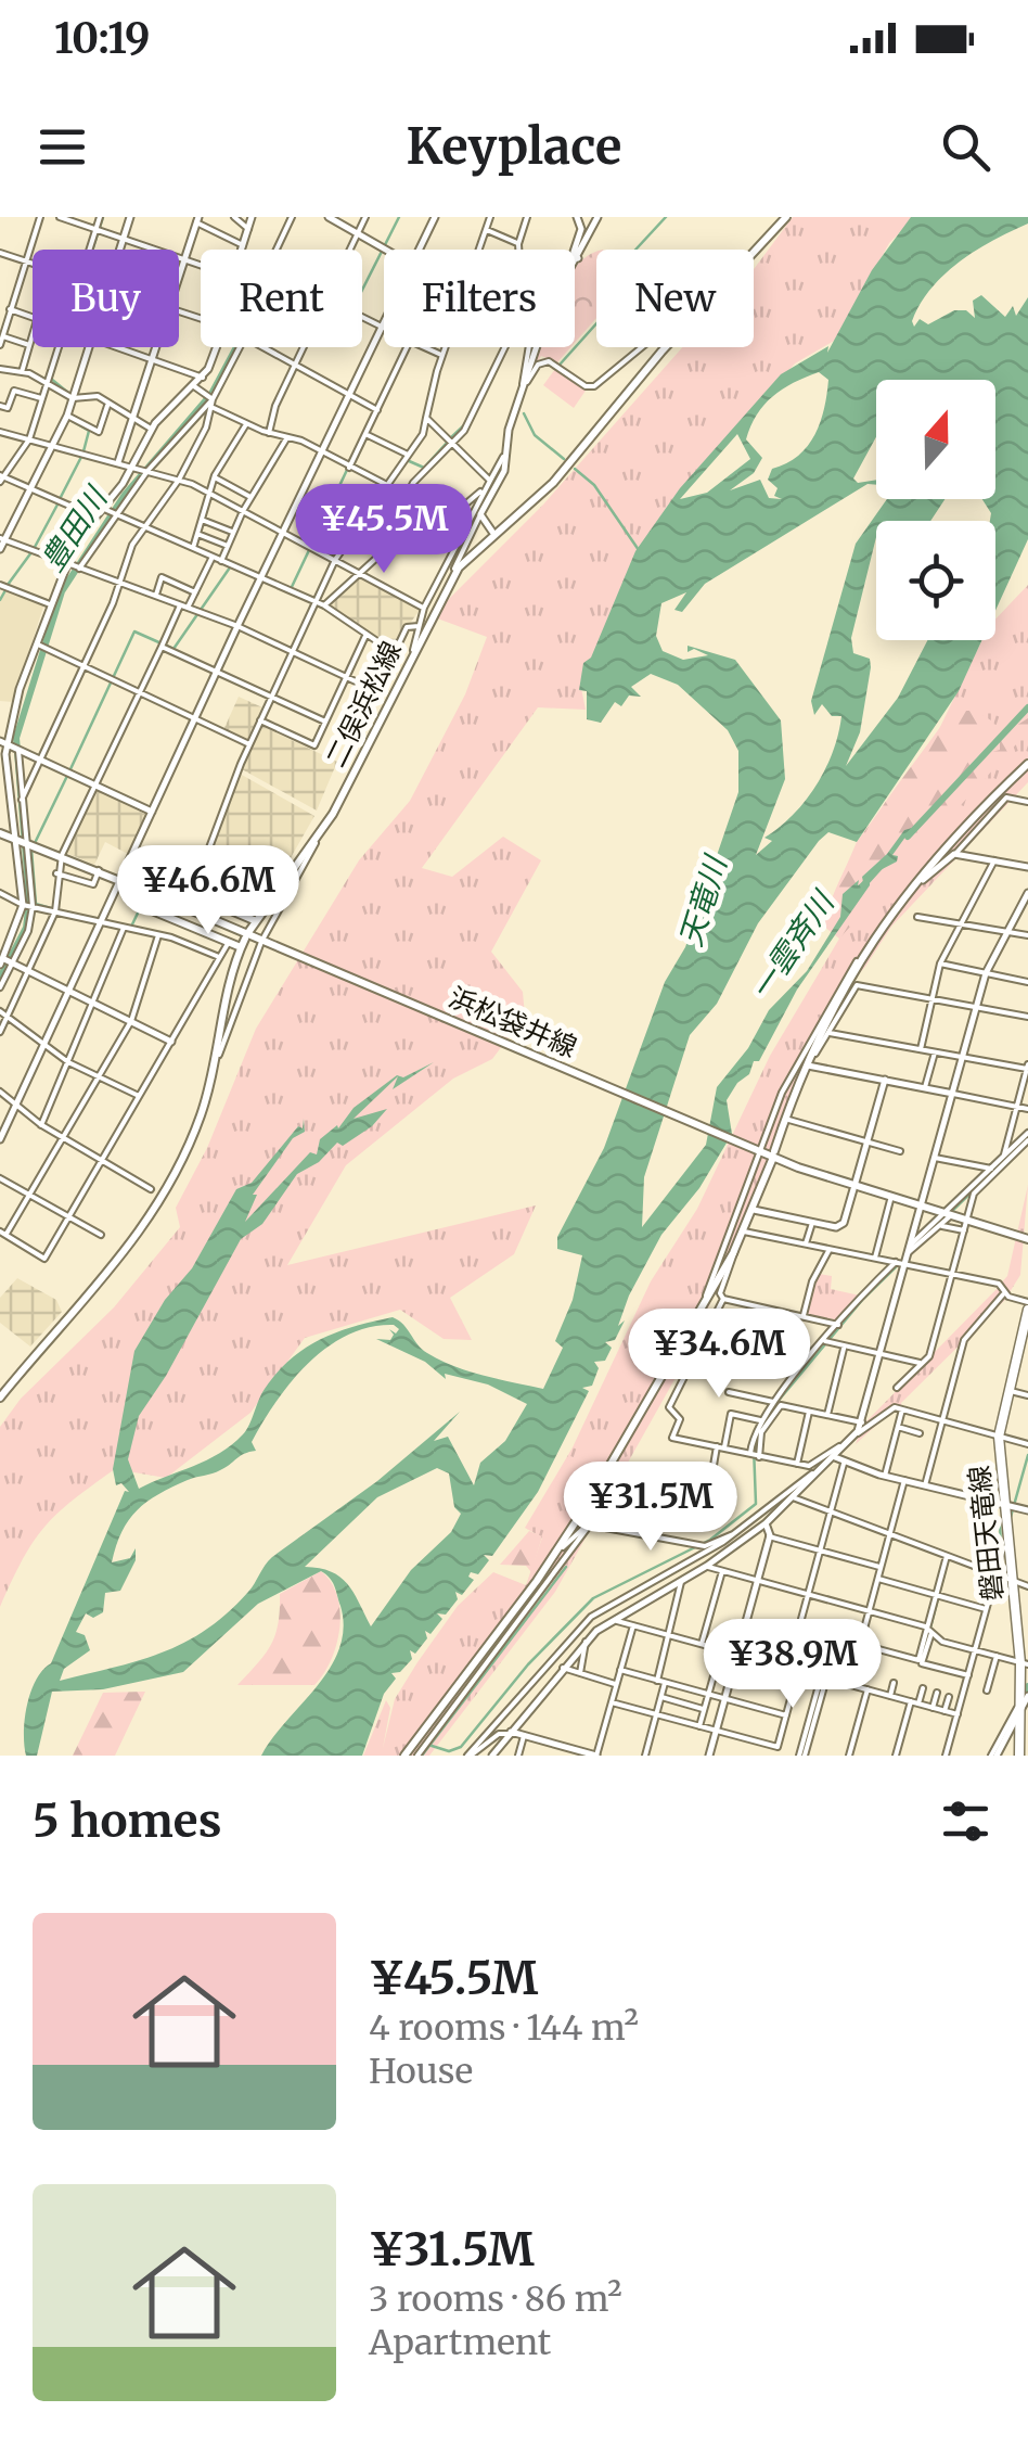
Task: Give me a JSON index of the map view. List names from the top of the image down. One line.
{"streets":{"main road":["二俣浜松線","浜松袋井線","磐田天竜線"]},"water":["豊田川","天竜川","一雲斉川"],"north":"top","page":{"status":"10:19","header":"Keyplace","chip":["Buy","Rent","Filters","New"],"price":["¥45.5M","¥46.6M","¥34.6M","¥31.5M","¥38.9M"],"heading":"5 homes","list":[{"name":"¥45.5M","note":"4 rooms · 144 m² · House"},{"name":"¥31.5M","note":"3 rooms · 86 m² · Apartment"}]}}
